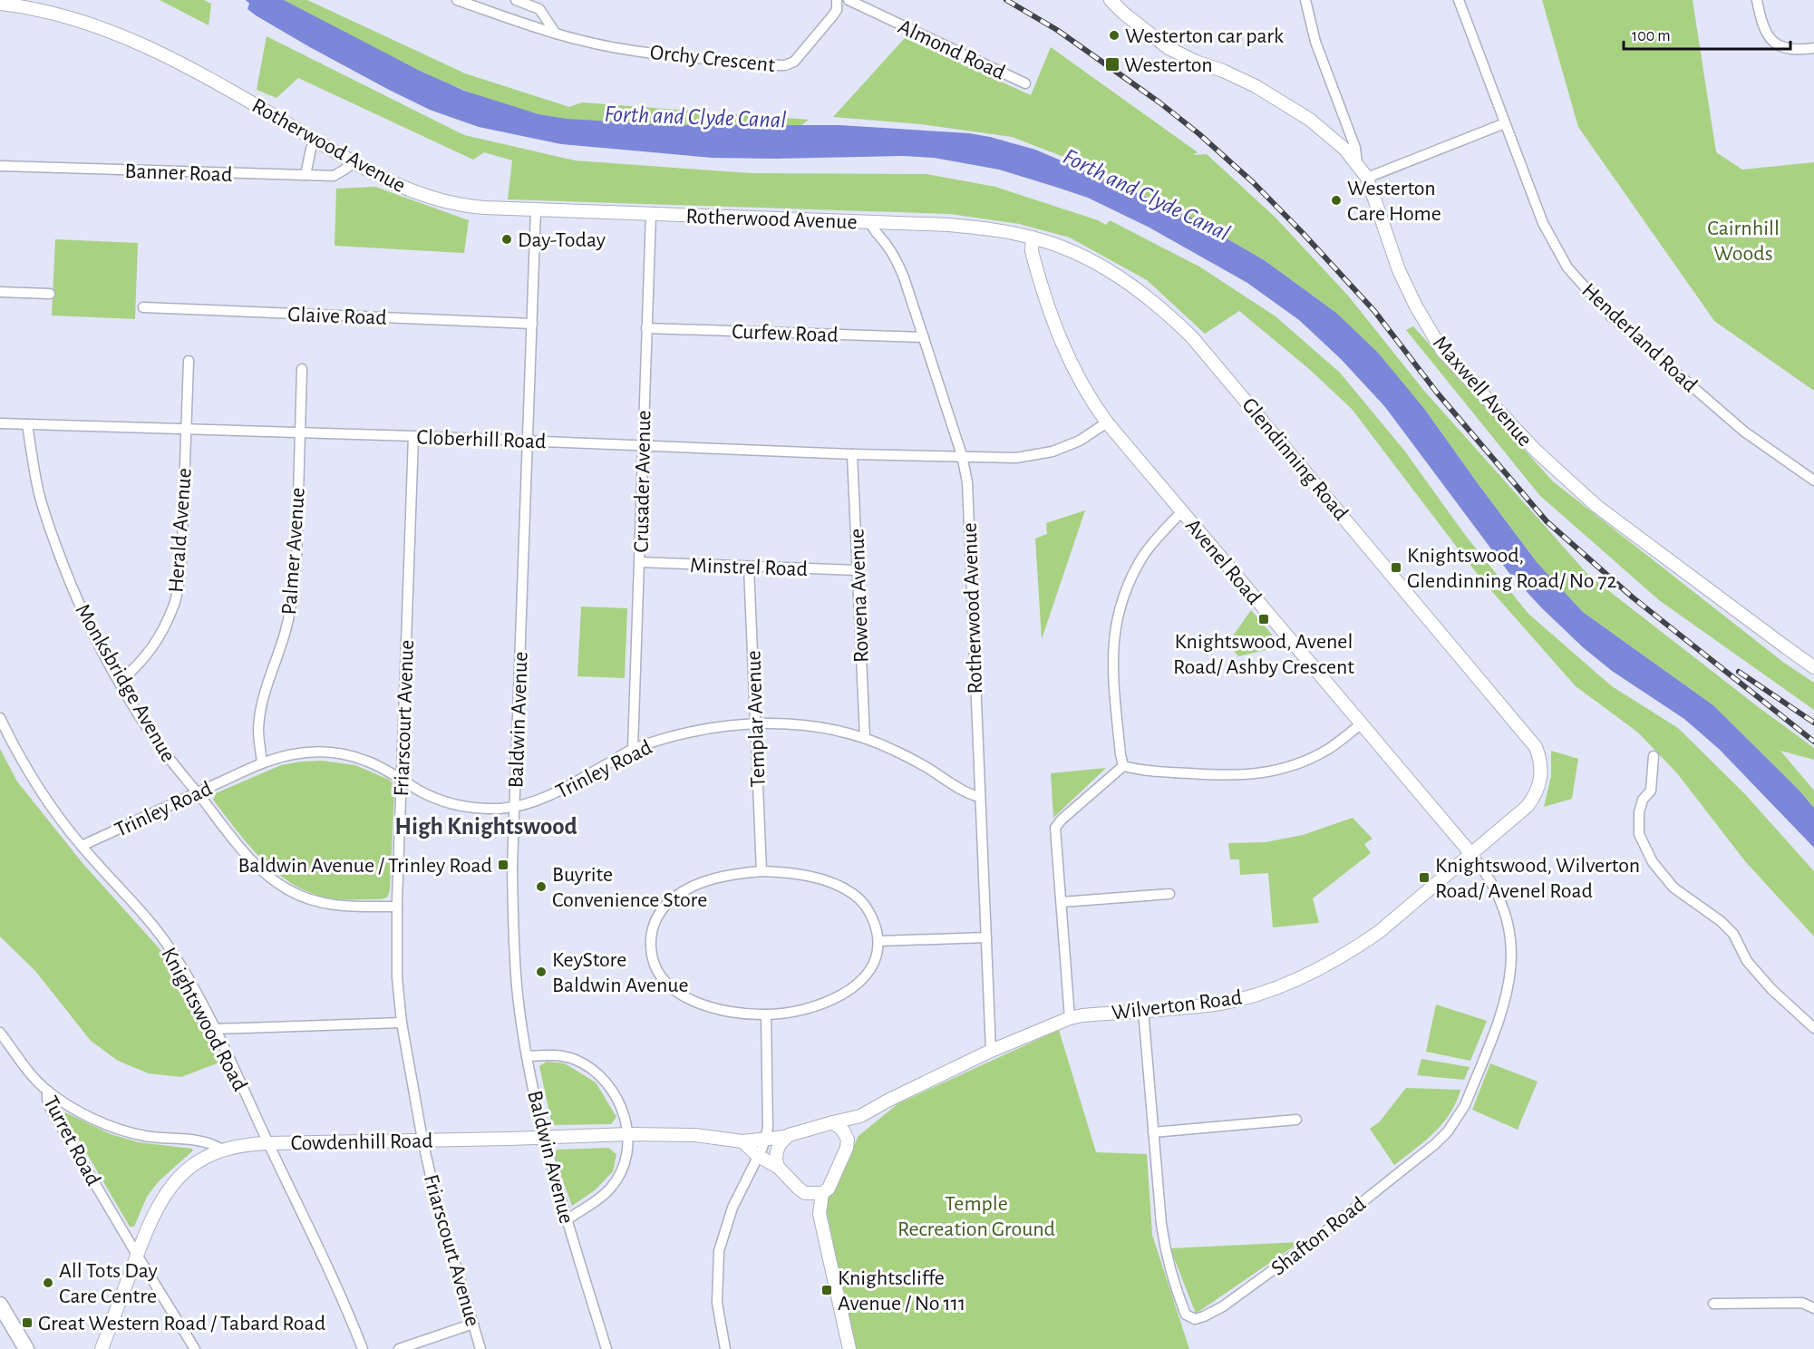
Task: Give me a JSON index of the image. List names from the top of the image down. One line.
{"streets":{"street":["Almond Road","Orchy Crescent","Rotherwood Avenue","Banner Road","Glaive Road","Curfew Road","Henderland Road","Maxwell Avenue","Cloberhill Road","Glendinning Road","Crusader Avenue","Herald Avenue","Palmer Avenue","Avenel Road","Minstrel Road","Rowena Avenue","Monksbridge Avenue","Friarscourt Avenue","Templar Avenue","Baldwin Avenue","Trinley Road","Wilverton Road","Knightswood Road","Turret Road","Cowdenhill Road","Shafton Road"]},"crossings":[["Rotherwood Avenue","Banner Road"],["Rotherwood Avenue","Curfew Road"],["Rotherwood Avenue","Cloberhill Road"],["Rotherwood Avenue","Glendinning Road"],["Rotherwood Avenue","Crusader Avenue"],["Rotherwood Avenue","Baldwin Avenue"],["Rotherwood Avenue","Trinley Road"],["Rotherwood Avenue","Wilverton Road"],["Glaive Road","Baldwin Avenue"],["Curfew Road","Crusader Avenue"],["Cloberhill Road","Crusader Avenue"],["Cloberhill Road","Herald Avenue"],["Cloberhill Road","Palmer Avenue"],["Cloberhill Road","Avenel Road"],["Cloberhill Road","Rowena Avenue"],["Cloberhill Road","Monksbridge Avenue"],["Cloberhill Road","Friarscourt Avenue"],["Cloberhill Road","Baldwin Avenue"],["Glendinning Road","Avenel Road"],["Glendinning Road","Wilverton Road"],["Glendinning Road","Shafton Road"],["Crusader Avenue","Minstrel Road"],["Crusader Avenue","Trinley Road"],["Herald Avenue","Monksbridge Avenue"],["Palmer Avenue","Trinley Road"],["Avenel Road","Wilverton Road"],["Avenel Road","Shafton Road"],["Minstrel Road","Rowena Avenue"],["Minstrel Road","Templar Avenue"],["Rowena Avenue","Trinley Road"],["Monksbridge Avenue","Friarscourt Avenue"],["Monksbridge Avenue","Trinley Road"],["Friarscourt Avenue","Trinley Road"],["Friarscourt Avenue","Cowdenhill Road"],["Templar Avenue","Trinley Road"],["Baldwin Avenue","Trinley Road"],["Baldwin Avenue","Cowdenhill Road"],["Trinley Road","Knightswood Road"],["Wilverton Road","Cowdenhill Road"],["Wilverton Road","Shafton Road"],["Knightswood Road","Cowdenhill Road"],["Turret Road","Cowdenhill Road"]],"districts":["High Knightswood"],"water":["Forth and Clyde Canal"],"parks":["Cairnhill Woods","Temple Recreation Ground"],"places":{"other":["Westerton car park","Westerton Care Home","Day-Today","Buyrite Convenience Store","KeyStore Baldwin Avenue","All Tots Day Care Centre"],"transit":["Westerton","Knightswood, Glendinning Road/ No 72","Knightswood, Avenel Road/ Ashby Crescent","Baldwin Avenue / Trinley Road","Knightswood, Wilverton Road/ Avenel Road","Knightscliffe Avenue / No 111","Great Western Road / Tabard Road"]},"scale_bar":"100 m"}
